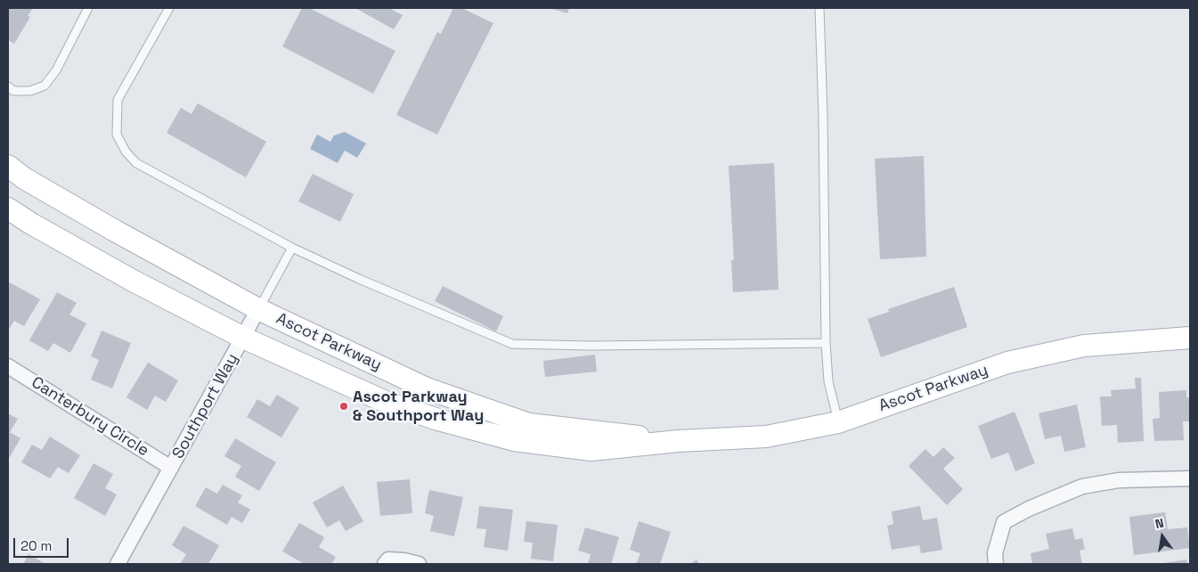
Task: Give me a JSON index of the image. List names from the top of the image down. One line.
{"streets":{"street":["Ascot Parkway","Southport Way","Canterbury Circle"]},"crossings":[["Ascot Parkway","Southport Way"],["Southport Way","Canterbury Circle"]],"places":["Ascot Parkway & Southport Way"],"scale_bar":"20 m","north":"top"}
